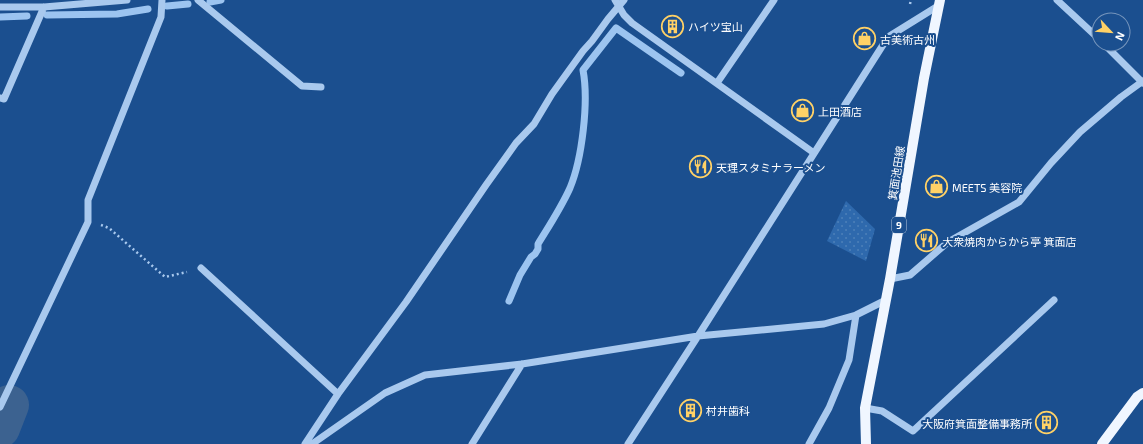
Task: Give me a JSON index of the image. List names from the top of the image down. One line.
{"streets":{"main road":["箕面池田線","9"]},"places":{"building":["ハイツ宝山","村井歯科","大阪府箕面整備事務所"],"shop":["古美術古州","上田酒店","MEETS 美容院"],"restaurant":["天理スタミナラーメン","大衆焼肉からから亭 箕面店"]},"north":"bottom right"}
